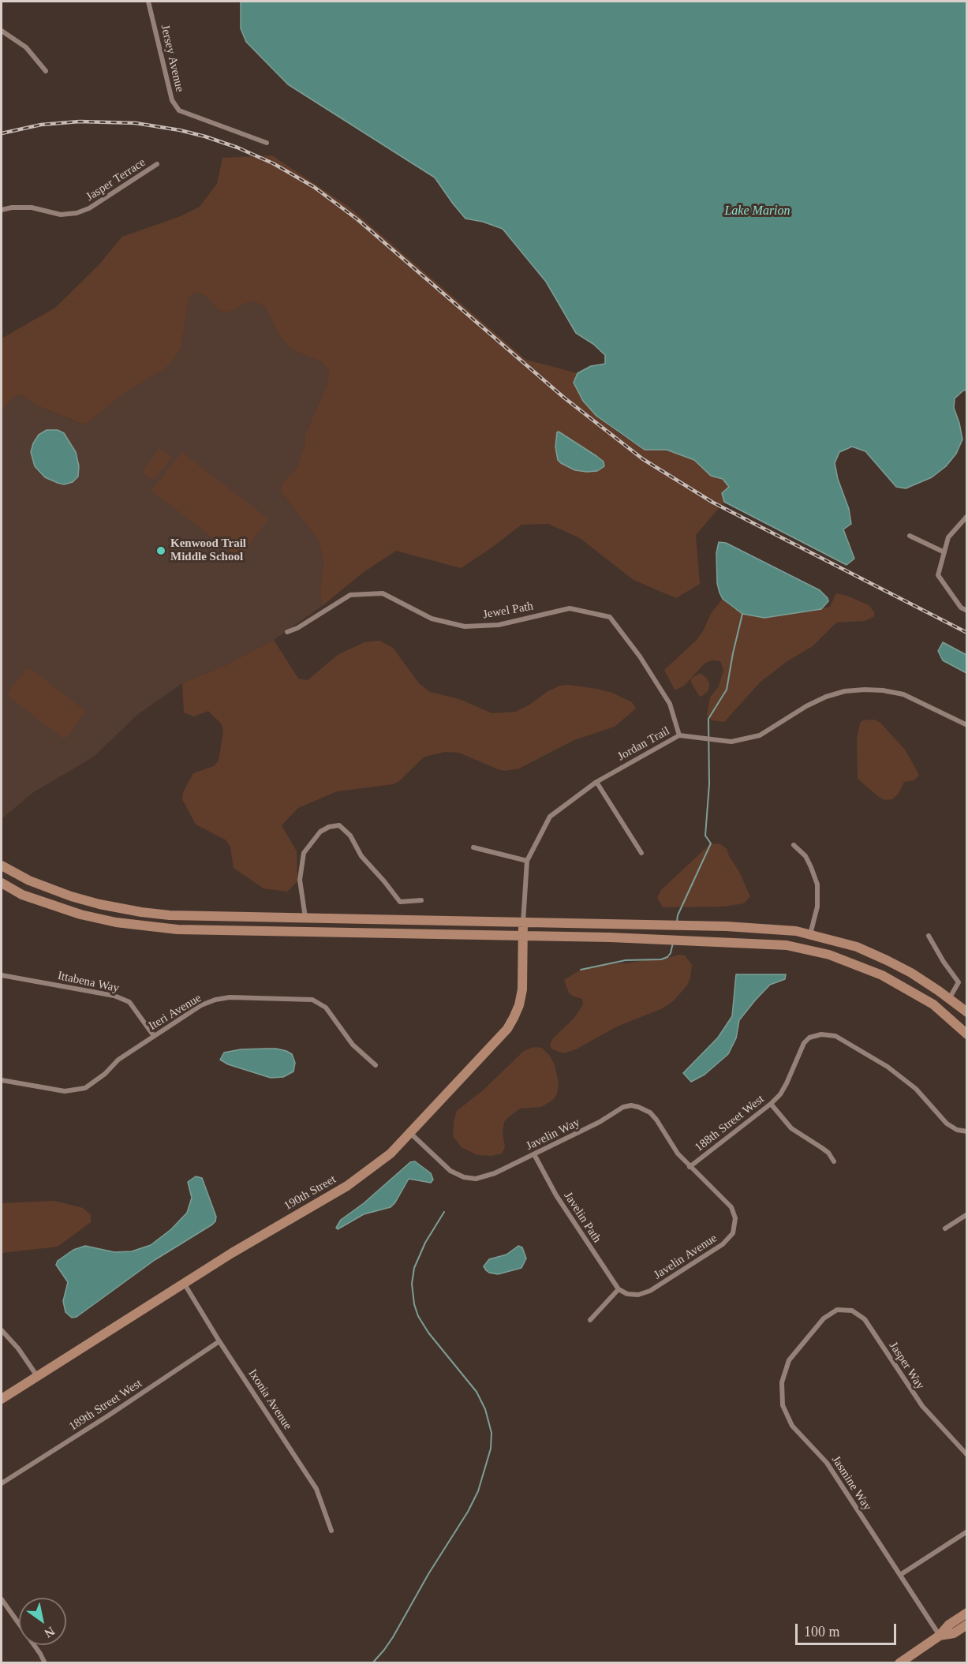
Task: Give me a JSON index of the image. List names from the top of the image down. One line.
{"streets":{"main road":["190th Street"],"street":["Jersey Avenue","Jasper Terrace","Jewel Path","Jordan Trail","Ittabena Way","Iteri Avenue","188th Street West","Javelin Way","Javelin Path","Javelin Avenue","Jasper Way","Ixonia Avenue","189th Street West","Jasmine Way"]},"crossings":[["Jewel Path","Jordan Trail"],["Jordan Trail","190th Street"],["Ittabena Way","Iteri Avenue"],["188th Street West","Javelin Way"],["188th Street West","Javelin Avenue"],["Javelin Way","190th Street"],["Javelin Way","Javelin Path"],["Javelin Way","Javelin Avenue"],["190th Street","Ixonia Avenue"],["Javelin Path","Javelin Avenue"],["Jasper Way","Jasmine Way"],["Ixonia Avenue","189th Street West"]],"water":["Lake Marion"],"places":["Kenwood Trail Middle School"],"scale_bar":"100 m","north":"bottom right"}
